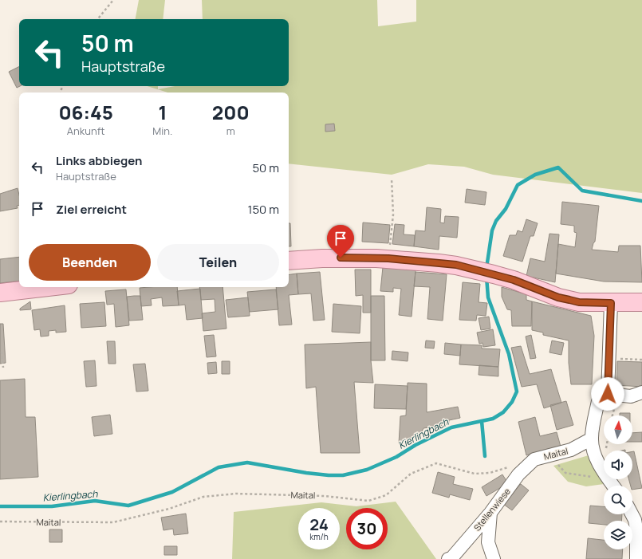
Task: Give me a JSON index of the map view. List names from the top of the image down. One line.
{"streets":{"street":["Maital","Stellenwiese"]},"crossings":[["Maital","Stellenwiese"]],"water":["Kierlingbach"],"north":"top","page":{"turn":["50 m","Hauptstraße"],"eta":["06:45","Ankunft","1","Min.","200","m"],"list":[{"name":"Links abbiegen","note":"Hauptstraße","value":"50 m"},{"name":"Ziel erreicht","value":"150 m"}],"buttons":["Beenden","Teilen"],"speed":"24 km/h","limit":"30"}}
